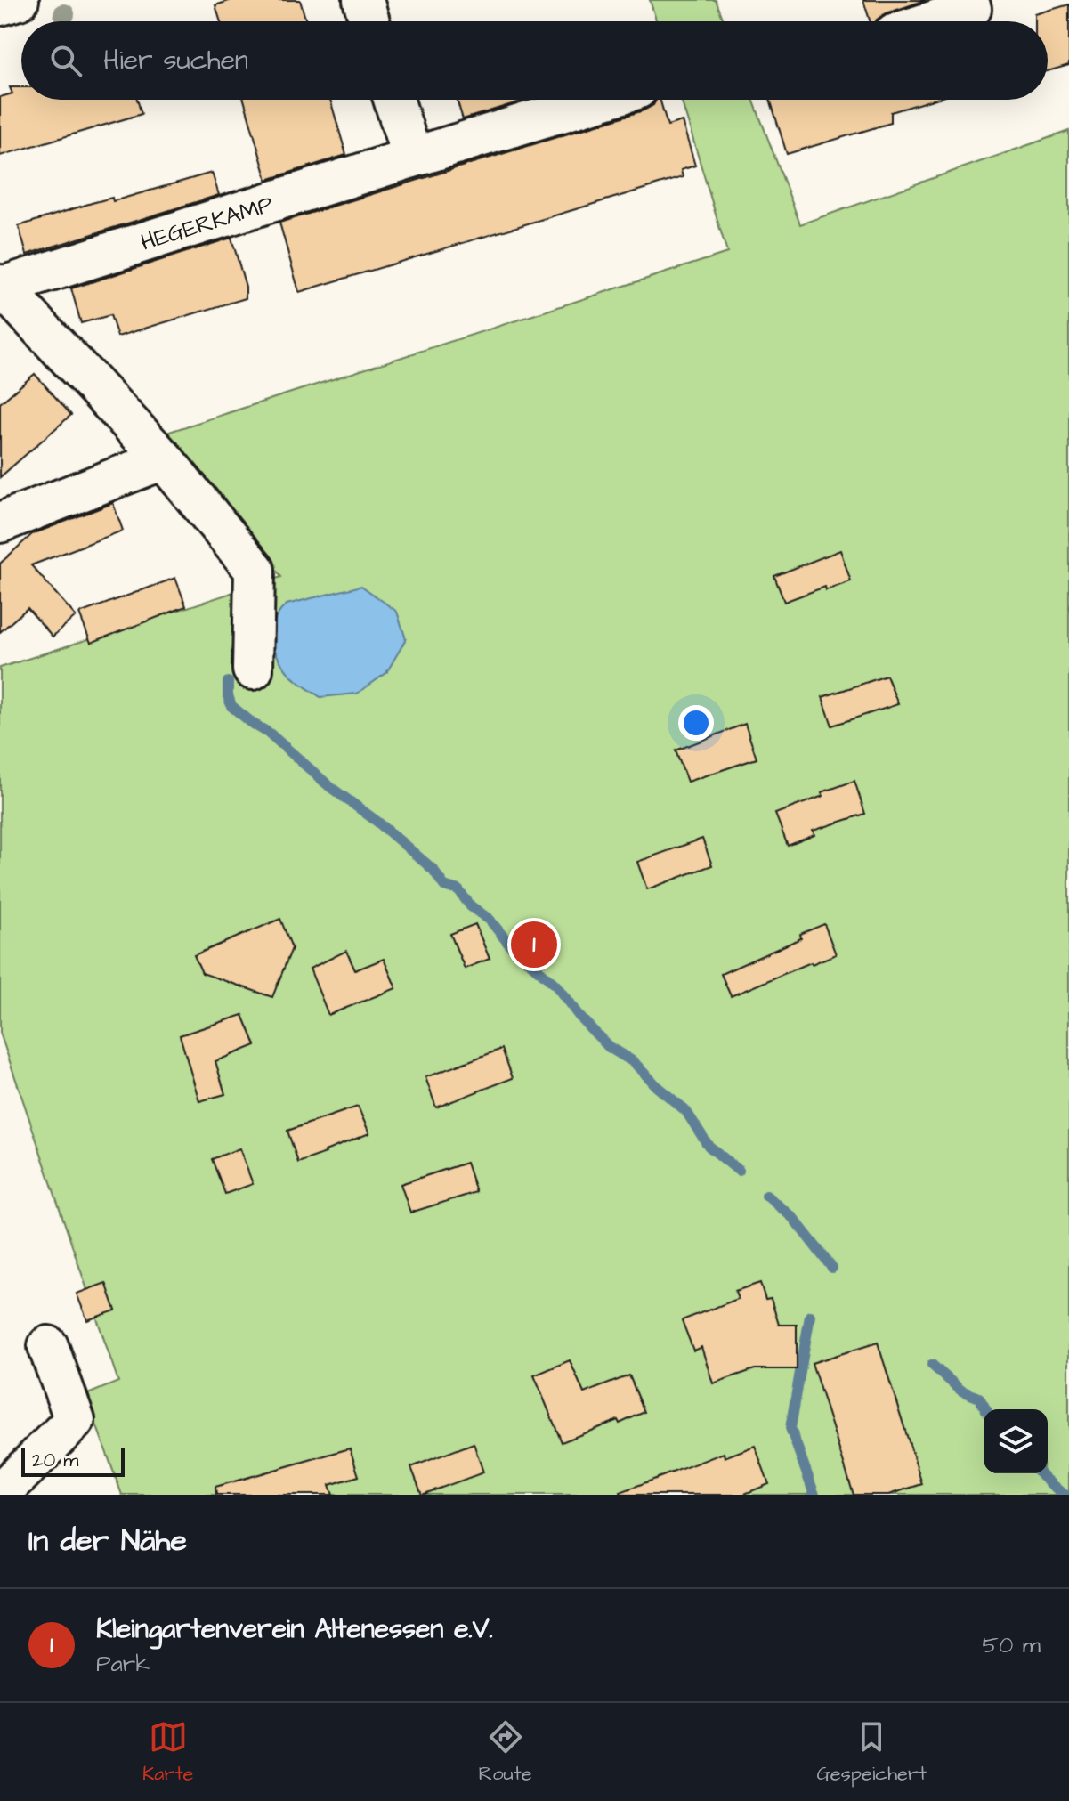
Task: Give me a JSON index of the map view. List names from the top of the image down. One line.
{"streets":{"street":["HEGERKAMP"]},"scale_bar":"20 m","page":{"search":"Hier suchen","pins":"1","scale":"20 m","heading":"In der Nähe","list":[{"mark":"1","name":"Kleingartenverein Altenessen e.V.","note":"Park","value":"50 m"}],"nav":["Karte","Route","Gespeichert"]}}
